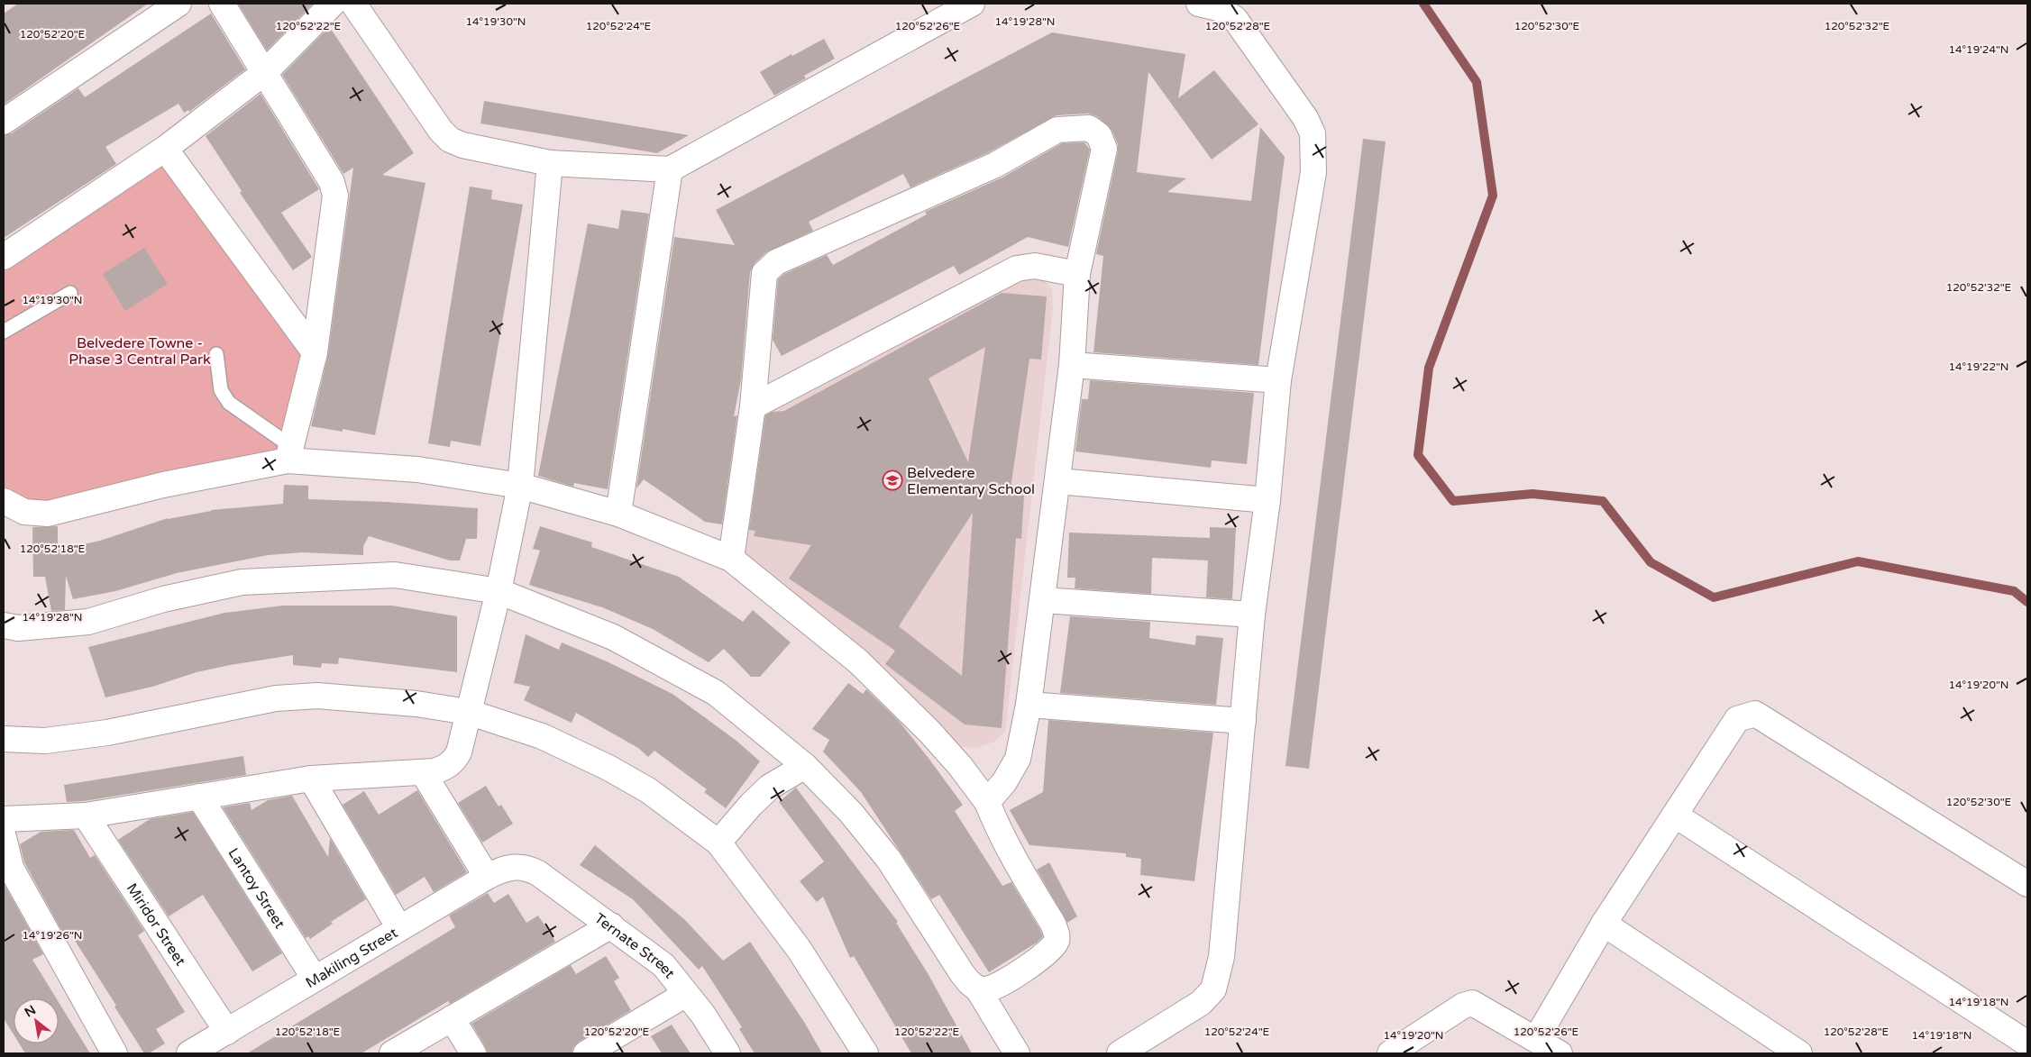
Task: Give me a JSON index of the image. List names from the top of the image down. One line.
{"streets":{"street":["Lantoy Street","Miridor Street","Ternate Street","Makiling Street"]},"crossings":[["Lantoy Street","Makiling Street"],["Miridor Street","Makiling Street"],["Ternate Street","Makiling Street"]],"parks":["Belvedere Towne - Phase 3 Central Park"],"places":{"school or university":["Belvedere Elementary School"]},"north":"top left","coordinates":["14°19'28\"N","14°19'30\"N","120°52'22\"E","120°52'24\"E","120°52'26\"E","120°52'28\"E","120°52'30\"E","120°52'32\"E","120°52'20\"E","14°19'24\"N","14°19'22\"N","120°52'18\"E","14°19'20\"N","14°19'26\"N","14°19'18\"N"]}
